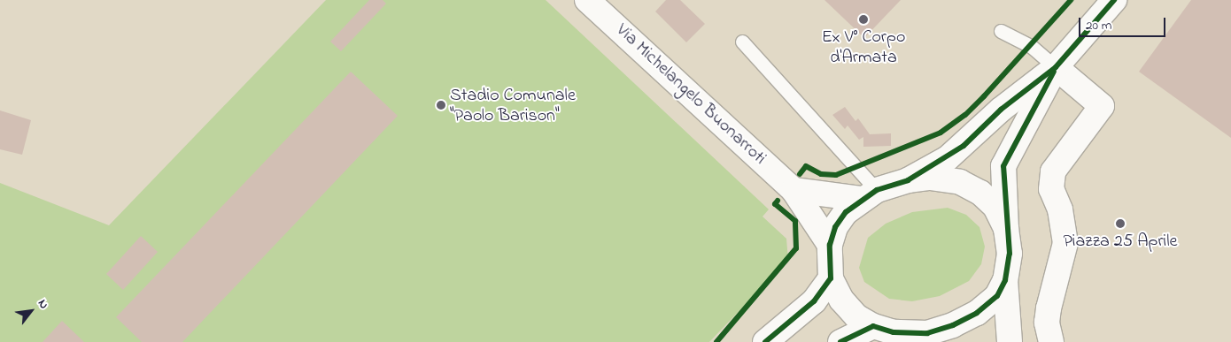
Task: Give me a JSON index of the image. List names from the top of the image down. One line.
{"streets":{"main road":["Via Michelangelo Buonarroti"]},"places":["Ex V° Corpo d'Armata","Stadio Comunale \"Paolo Barison\"","Piazza 25 Aprile"],"scale_bar":"20 m","north":"top right"}
